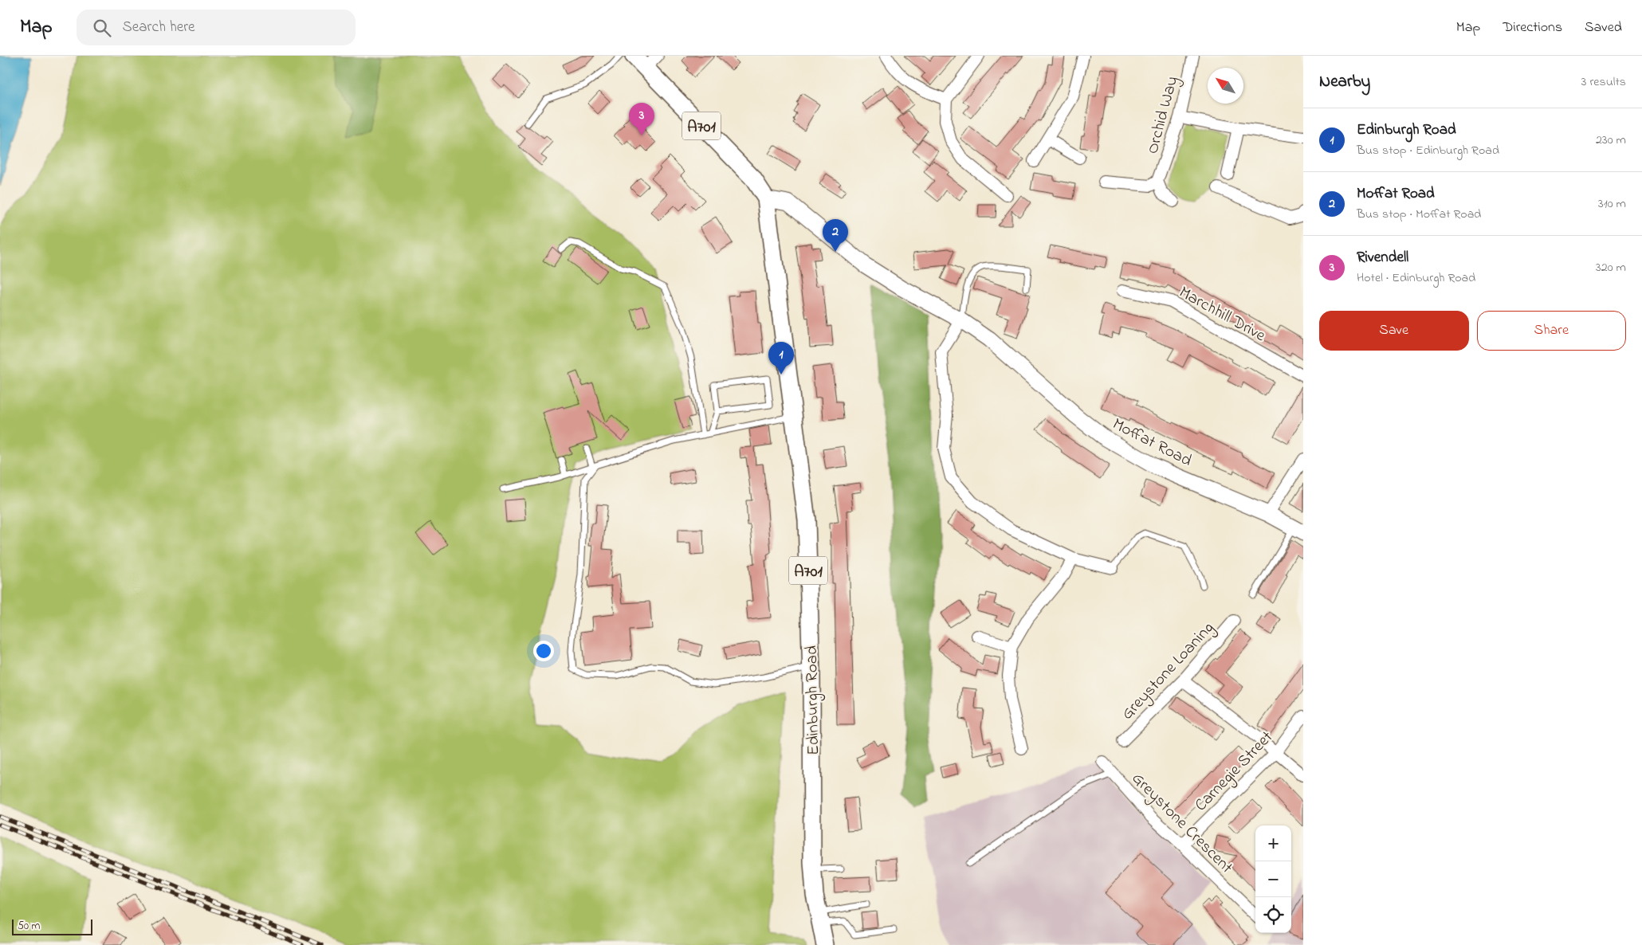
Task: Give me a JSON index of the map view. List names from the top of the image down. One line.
{"streets":{"main road":["A701","Edinburgh Road"],"street":["Orchid Way","Marchhill Drive","Moffat Road","Greystone Loaning","Carnegie Street","Greystone Crescent"]},"crossings":[["Moffat Road","Edinburgh Road"],["Carnegie Street","Greystone Crescent"]],"scale_bar":"50 m","north":"top left","page":{"header":"Map","search":"Search here","nav":["Map","Directions","Saved"],"heading":["Nearby","3 results"],"pins":["3","2","1"],"list":[{"mark":"1","name":"Edinburgh Road","note":"Bus stop · Edinburgh Road","value":"230 m"},{"mark":"2","name":"Moffat Road","note":"Bus stop · Moffat Road","value":"310 m"},{"mark":"3","name":"Rivendell","note":"Hotel · Edinburgh Road","value":"320 m"}],"buttons":["Save","Share"],"map_buttons":["+","−"],"scale":"50 m"}}
